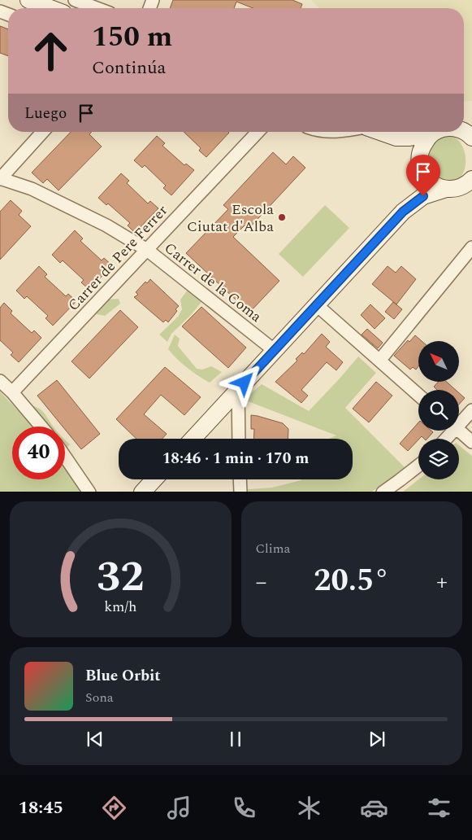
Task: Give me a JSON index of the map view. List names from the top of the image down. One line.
{"streets":{"street":["Carrer de Pere Ferrer","Carrer de la Coma"]},"crossings":[["Carrer de Pere Ferrer","Carrer de la Coma"]],"places":["Escola Ciutat d'Alba"],"north":"top left","page":{"turn":["150 m","Continúa"],"then":"Luego","limit":"40","trip":"18:46 · 1 min · 170 m","tile":"Clima","heat":["−","20.5°","+"],"song":["Blue Orbit","Sona"],"tabs":"18:45","gauge":["32","km/h"]}}
